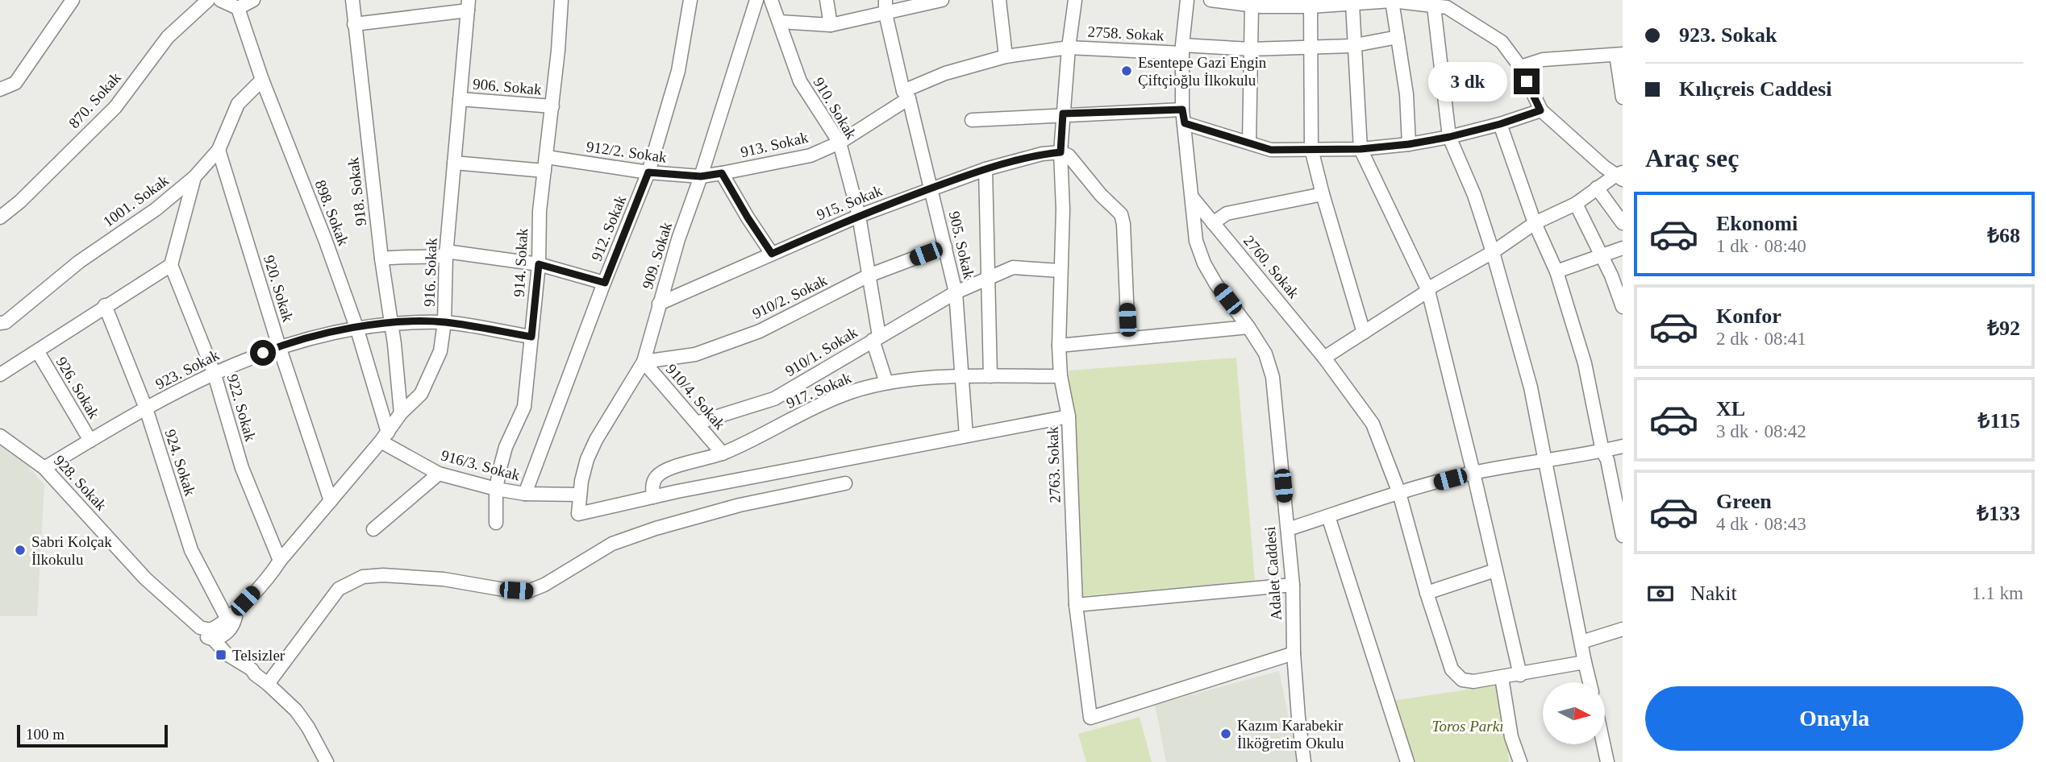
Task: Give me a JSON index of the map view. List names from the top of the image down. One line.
{"streets":{"street":["2758. Sokak","906. Sokak","870. Sokak","910. Sokak","913. Sokak","912/2. Sokak","918. Sokak","1001. Sokak","915. Sokak","898. Sokak","912. Sokak","905. Sokak","909. Sokak","914. Sokak","2760. Sokak","916. Sokak","920. Sokak","910/2. Sokak","910/1. Sokak","923. Sokak","926. Sokak","917. Sokak","910/4. Sokak","922. Sokak","924. Sokak","916/3. Sokak","2763. Sokak","928. Sokak","Adalet Caddesi"]},"crossings":[["2758. Sokak","913. Sokak"],["2758. Sokak","2763. Sokak"],["2758. Sokak","Adalet Caddesi"],["906. Sokak","914. Sokak"],["906. Sokak","916. Sokak"],["910. Sokak","913. Sokak"],["910. Sokak","915. Sokak"],["910. Sokak","910/2. Sokak"],["910. Sokak","910/1. Sokak"],["910. Sokak","917. Sokak"],["913. Sokak","912/2. Sokak"],["913. Sokak","905. Sokak"],["913. Sokak","909. Sokak"],["913. Sokak","2763. Sokak"],["912/2. Sokak","912. Sokak"],["912/2. Sokak","909. Sokak"],["912/2. Sokak","914. Sokak"],["918. Sokak","916. Sokak"],["918. Sokak","923. Sokak"],["1001. Sokak","898. Sokak"],["1001. Sokak","920. Sokak"],["915. Sokak","905. Sokak"],["915. Sokak","909. Sokak"],["915. Sokak","2763. Sokak"],["898. Sokak","916. Sokak"],["898. Sokak","923. Sokak"],["898. Sokak","916/3. Sokak"],["912. Sokak","916/3. Sokak"],["905. Sokak","910/2. Sokak"],["905. Sokak","910/1. Sokak"],["905. Sokak","917. Sokak"],["909. Sokak","910/2. Sokak"],["909. Sokak","917. Sokak"],["909. Sokak","910/4. Sokak"],["909. Sokak","916/3. Sokak"],["914. Sokak","923. Sokak"],["914. Sokak","916/3. Sokak"],["2760. Sokak","Adalet Caddesi"],["916. Sokak","920. Sokak"],["916. Sokak","923. Sokak"],["916. Sokak","922. Sokak"],["916. Sokak","916/3. Sokak"],["916. Sokak","928. Sokak"],["920. Sokak","923. Sokak"],["910/2. Sokak","910/4. Sokak"],["910/1. Sokak","910/4. Sokak"],["910/1. Sokak","2763. Sokak"],["923. Sokak","926. Sokak"],["923. Sokak","922. Sokak"],["923. Sokak","924. Sokak"],["923. Sokak","928. Sokak"],["917. Sokak","910/4. Sokak"],["917. Sokak","2763. Sokak"],["924. Sokak","928. Sokak"],["2763. Sokak","Adalet Caddesi"]],"parks":["Toros Parkı"],"places":{"other":["Esentepe Gazi Engin Çiftçioğlu İlkokulu","Sabri Kolçak İlkokulu","Kazım Karabekir İlköğretim Okulu"],"transit":["Telsizler"]},"scale_bar":"100 m","north":"right","page":{"banner":["923. Sokak","Kılıçreis Caddesi"],"bubble":"3 dk","heading":"Araç seç","list":[{"name":"Ekonomi","note":"1 dk · 08:40","value":"₺68"},{"name":"Konfor","note":"2 dk · 08:41","value":"₺92"},{"name":"XL","note":"3 dk · 08:42","value":"₺115"},{"name":"Green","note":"4 dk · 08:43","value":"₺133"}],"pay":["Nakit","1.1 km"],"buttons":"Onayla","scale":"100 m"}}
